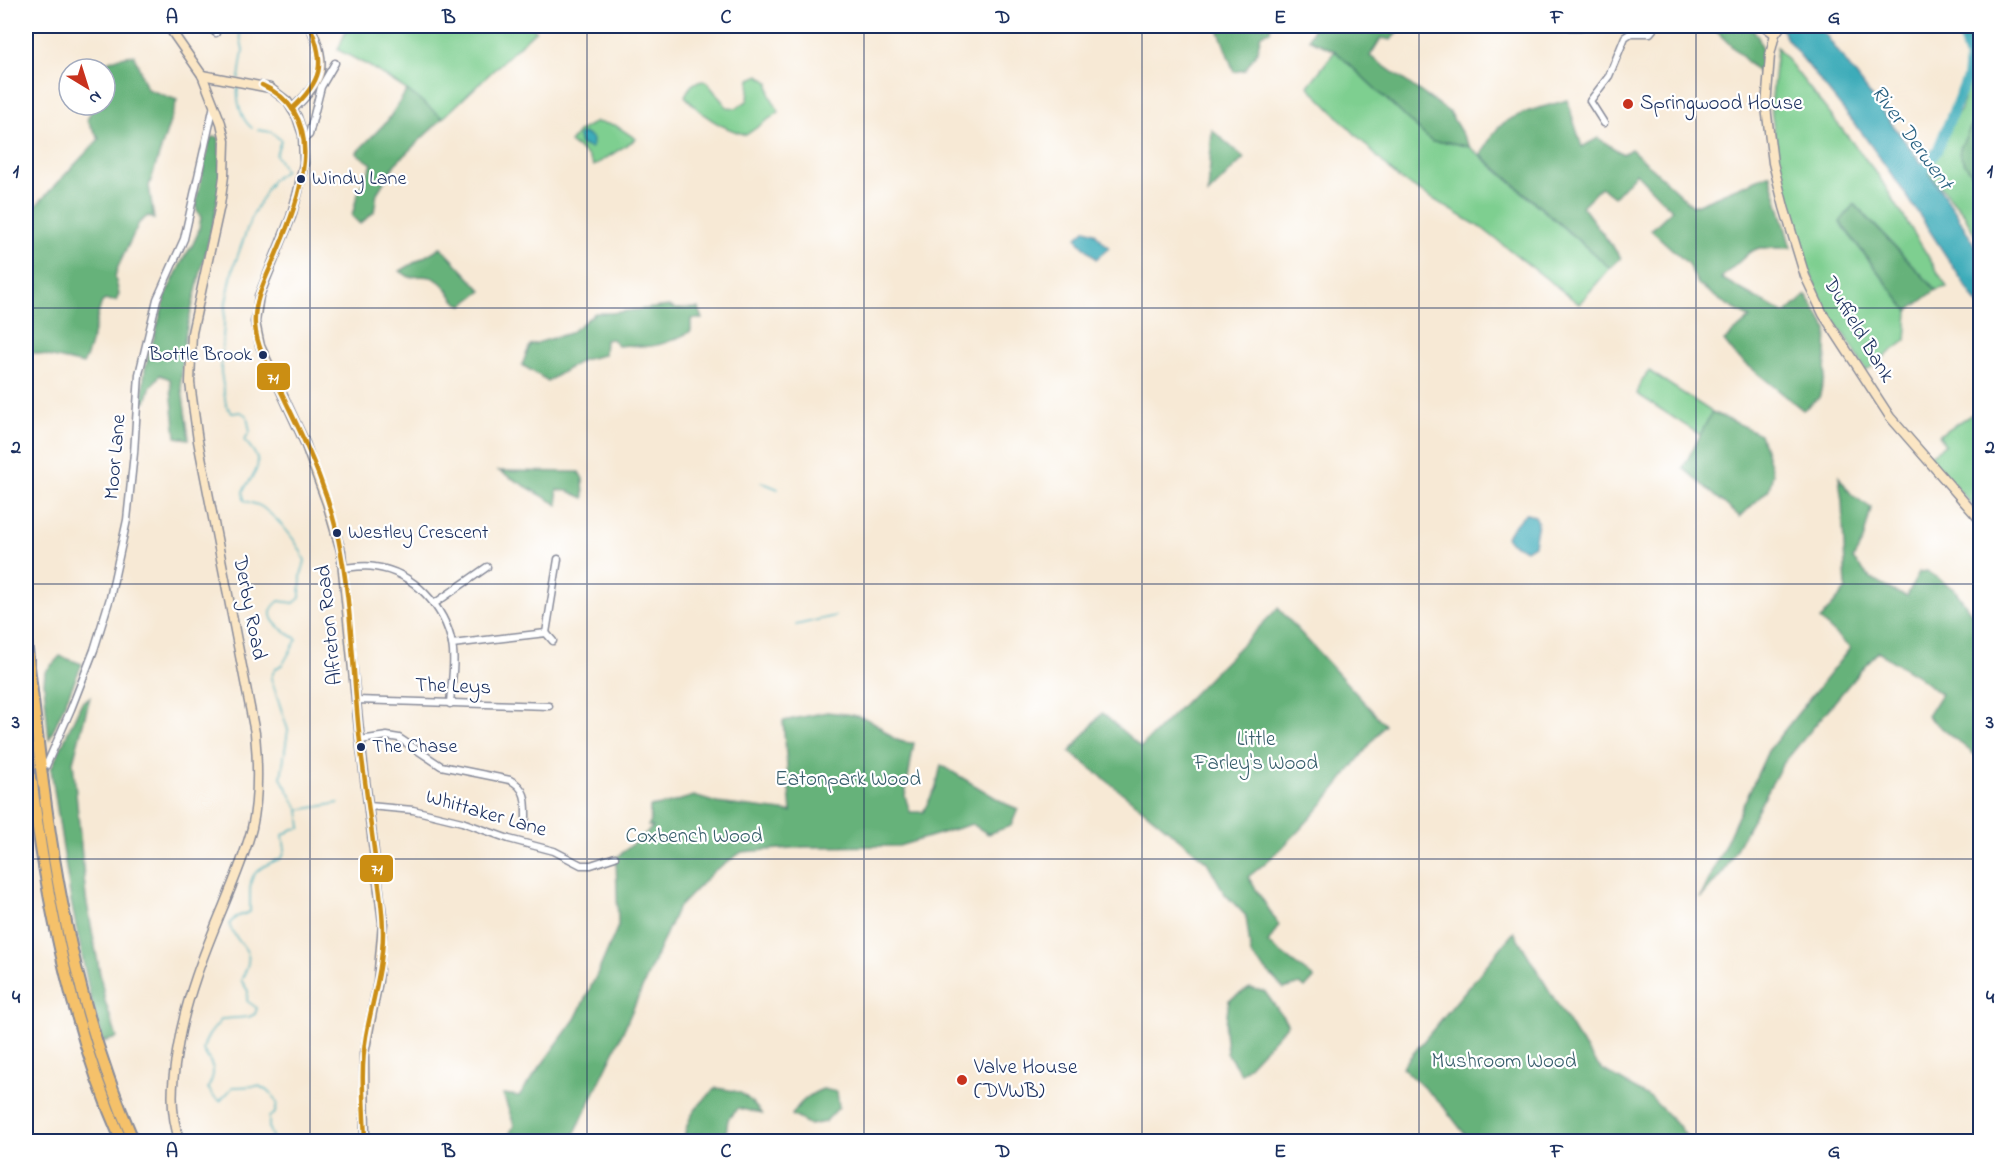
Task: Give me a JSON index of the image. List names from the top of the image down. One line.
{"streets":{"street":["Duffield Bank","Moor Lane","Derby Road","Alfreton Road","The Leys","Whittaker Lane"]},"crossings":[["Moor Lane","Derby Road"],["Derby Road","Alfreton Road"],["Alfreton Road","The Leys"],["Alfreton Road","Whittaker Lane"]],"water":["River Derwent"],"parks":["Little Farley's Wood","Eatonpark Wood","Coxbench Wood","Mushroom Wood"],"places":["Springwood House","Windy Lane","Bottle Brook","Westley Crescent","The Chase","Valve House (DVWB)"],"lines":["transit line 71"],"north":"bottom right","grid":{"columns":["A","B","C","D","E","F","G"],"rows":["1","2","3","4"]}}
